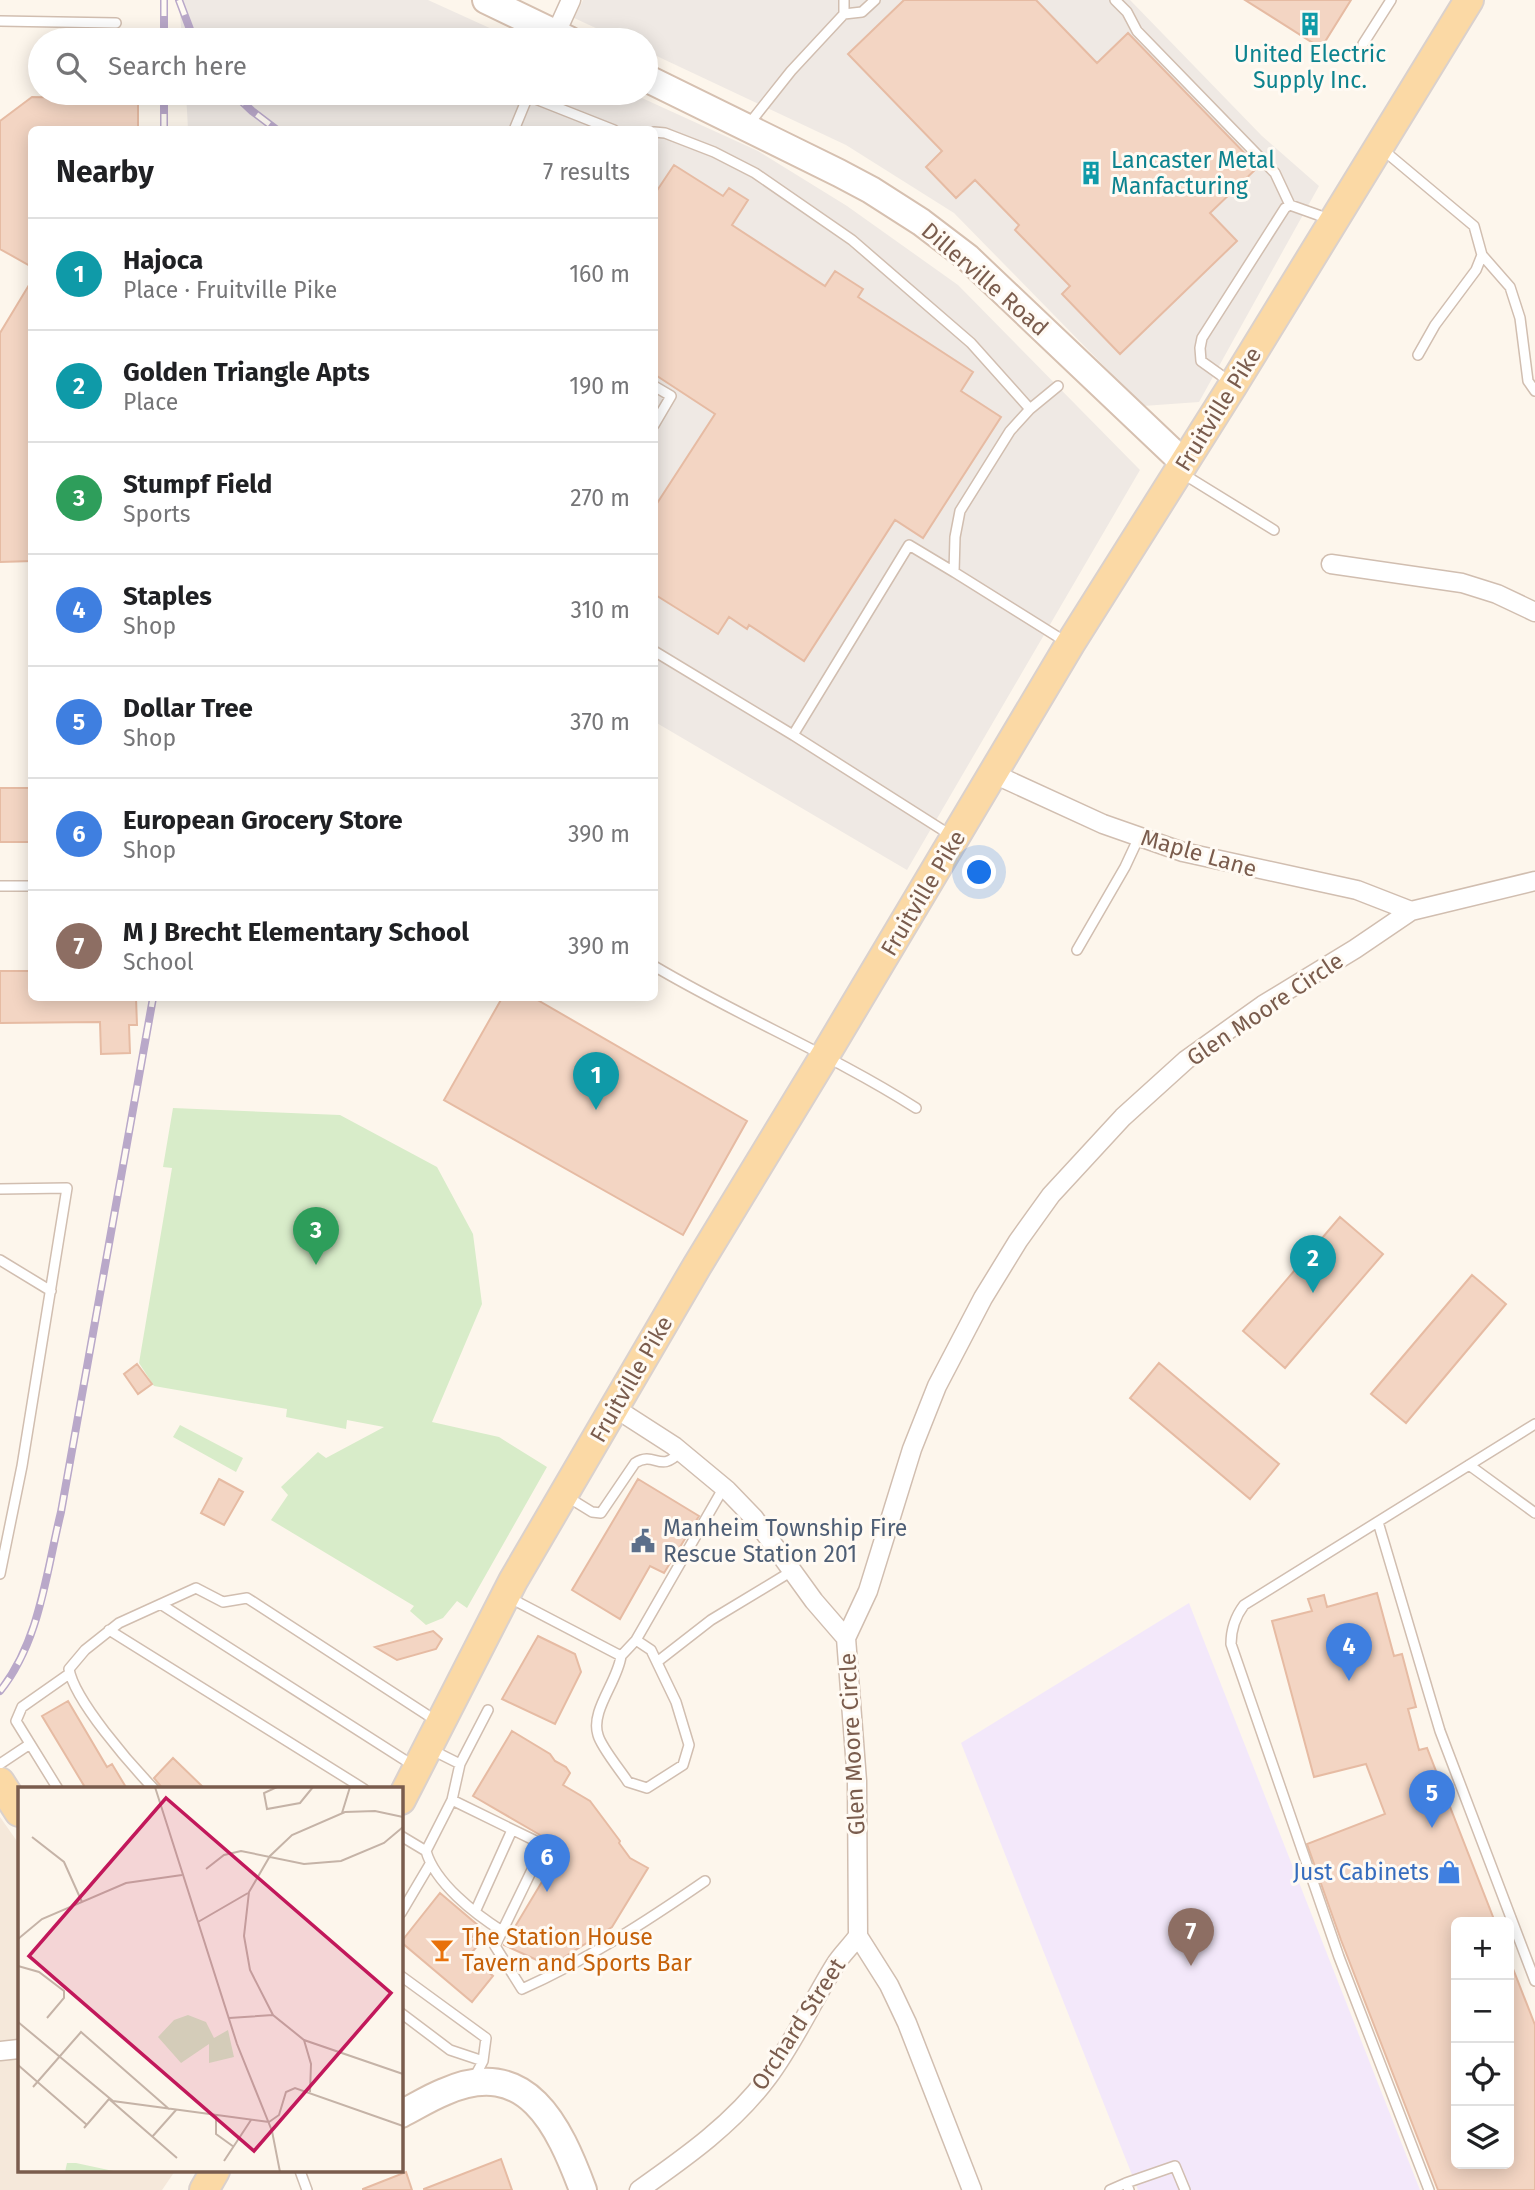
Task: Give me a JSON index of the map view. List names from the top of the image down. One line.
{"streets":{"main road":["Dillerville Road","Fruitville Pike"],"street":["Maple Lane","Glen Moore Circle","Orchard Street"]},"crossings":[["Dillerville Road","Fruitville Pike"],["Fruitville Pike","Maple Lane"],["Maple Lane","Glen Moore Circle"],["Glen Moore Circle","Orchard Street"]],"places":{"building":["United Electric Supply Inc.","Lancaster Metal Manfacturing"],"public building":["Manheim Township Fire Rescue Station 201"],"shop":["Just Cabinets"],"bar":["The Station House Tavern and Sports Bar"]},"page":{"search":"Search here","heading":["Nearby","7 results"],"list":[{"mark":"1","name":"Hajoca","note":"Place · Fruitville Pike","value":"160 m"},{"mark":"2","name":"Golden Triangle Apts","note":"Place","value":"190 m"},{"mark":"3","name":"Stumpf Field","note":"Sports","value":"270 m"},{"mark":"4","name":"Staples","note":"Shop","value":"310 m"},{"mark":"5","name":"Dollar Tree","note":"Shop","value":"370 m"},{"mark":"6","name":"European Grocery Store","note":"Shop","value":"390 m"},{"mark":"7","name":"M J Brecht Elementary School","note":"School","value":"390 m"}],"pins":["1","3","2","4","5","6","7"],"map_buttons":["+","−"]}}
